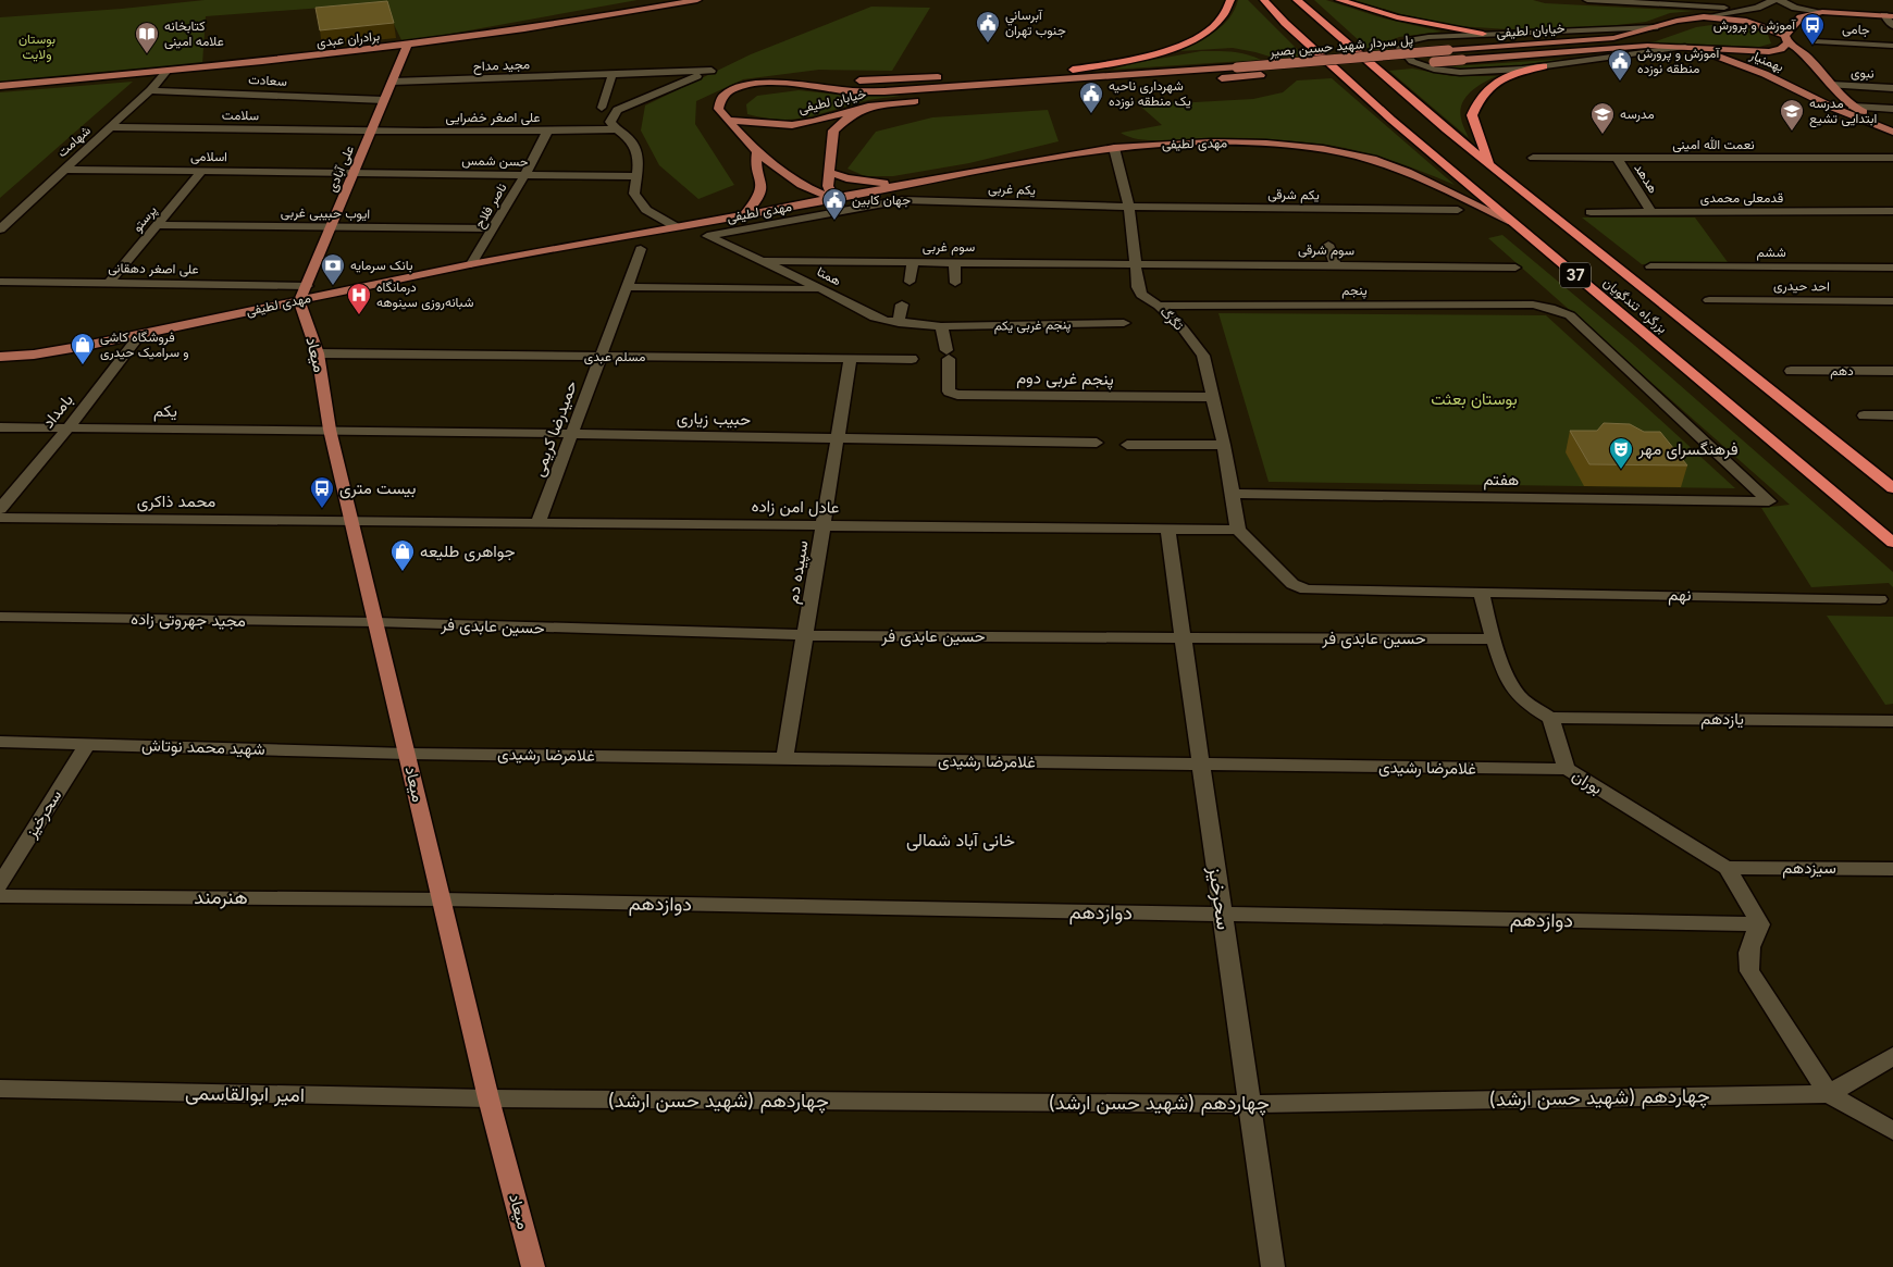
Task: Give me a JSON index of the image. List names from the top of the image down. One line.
{"streets":{"highway":["37","بزرگراه تندگویان"],"main road":["خیابان لطیفی","برادران عبدی","پل سردار شهید حسین بصیر","بهمنیار","مهدی لطیفی","علی آبادی","میعاد"],"street":["جامی","مجید مداح","نبوی","سعادت","سلامت","علی اصغر خضرایی","شهامت","نعمت الله امینی","اسلامی","حسن شمس","هدهد","یکم غربی","یکم شرقی","قدمعلی محمدی","ناصر فلاح","ایوب حبیبی غربی","پرستو","سوم غربی","سوم شرقی","ششم","علی اصغر دهقانی","همتا","احد حیدری","پنجم","تگرگ","پنجم غربی یکم","مسلم عبدی","دهم","پنجم غربی دوم","بامداد","یکم","حبیب زیاری","حمیدرضا کریمی","هفتم","محمد ذاکری","عادل امن زاده","سپیده دم","نهم","مجید جهروتی زاده","حسین عابدی‌ فر","یازدهم","شهید محمد نوتاش","غلامرضا رشیدی","بوران","سحرخیز","سیزدهم","هنرمند","دوازدهم","امیر ابوالقاسمی","چهاردهم (شهید حسن ارشد)"]},"crossings":[["خیابان لطیفی","پل سردار شهید حسین بصیر"],["خیابان لطیفی","بهمنیار"],["برادران عبدی","شهامت"],["برادران عبدی","علی آبادی"],["بهمنیار","نبوی"],["مجید مداح","علی اصغر خضرایی"],["مجید مداح","علی آبادی"],["سعادت","شهامت"],["سعادت","علی آبادی"],["سلامت","علی اصغر خضرایی"],["سلامت","شهامت"],["سلامت","علی آبادی"],["علی اصغر خضرایی","علی آبادی"],["علی اصغر خضرایی","ناصر فلاح"],["شهامت","اسلامی"],["مهدی لطیفی","علی آبادی"],["مهدی لطیفی","ناصر فلاح"],["مهدی لطیفی","بزرگراه تندگویان"],["مهدی لطیفی","تگرگ"],["مهدی لطیفی","میعاد"],["مهدی لطیفی","بامداد"],["نعمت الله امینی","هدهد"],["اسلامی","حسن شمس"],["اسلامی","علی آبادی"],["اسلامی","پرستو"],["حسن شمس","علی آبادی"],["حسن شمس","ناصر فلاح"],["علی آبادی","ایوب حبیبی غربی"],["علی آبادی","علی اصغر دهقانی"],["علی آبادی","میعاد"],["هدهد","قدمعلی محمدی"],["یکم غربی","یکم شرقی"],["یکم غربی","همتا"],["یکم غربی","تگرگ"],["یکم شرقی","تگرگ"],["ناصر فلاح","ایوب حبیبی غربی"],["ایوب حبیبی غربی","پرستو"],["پرستو","علی اصغر دهقانی"],["سوم غربی","سوم شرقی"],["سوم غربی","همتا"],["سوم غربی","تگرگ"],["سوم شرقی","تگرگ"],["همتا","پنجم غربی یکم"],["همتا","پنجم غربی دوم"],["پنجم","تگرگ"],["پنجم","هفتم"],["تگرگ","پنجم غربی دوم"],["تگرگ","هفتم"],["پنجم غربی یکم","پنجم غربی دوم"],["میعاد","مسلم عبدی"],["میعاد","یکم"],["میعاد","حبیب زیاری"],["میعاد","محمد ذاکری"],["میعاد","عادل امن زاده"],["میعاد","مجید جهروتی زاده"],["میعاد","حسین عابدی‌ فر"],["میعاد","شهید محمد نوتاش"],["میعاد","غلامرضا رشیدی"],["میعاد","هنرمند"],["میعاد","دوازدهم"],["میعاد","امیر ابوالقاسمی"],["میعاد","چهاردهم (شهید حسن ارشد)"],["مسلم عبدی","حمیدرضا کریمی"],["مسلم عبدی","سپیده دم"],["بامداد","یکم"],["یکم","حبیب زیاری"],["حبیب زیاری","حمیدرضا کریمی"],["حبیب زیاری","سپیده دم"],["حمیدرضا کریمی","عادل امن زاده"],["محمد ذاکری","عادل امن زاده"],["عادل امن زاده","سپیده دم"],["عادل امن زاده","سحرخیز"],["سپیده دم","حسین عابدی‌ فر"],["سپیده دم","غلامرضا رشیدی"],["مجید جهروتی زاده","حسین عابدی‌ فر"],["حسین عابدی‌ فر","سحرخیز"],["یازدهم","بوران"],["شهید محمد نوتاش","غلامرضا رشیدی"],["شهید محمد نوتاش","سحرخیز"],["غلامرضا رشیدی","بوران"],["غلامرضا رشیدی","سحرخیز"],["بوران","سیزدهم"],["بوران","دوازدهم"],["سحرخیز","دوازدهم"],["سحرخیز","چهاردهم (شهید حسن ارشد)"],["هنرمند","دوازدهم"],["امیر ابوالقاسمی","چهاردهم (شهید حسن ارشد)"]],"districts":["خانی آباد شمالی"],"parks":["بوستان ولایت","بوستان بعثت"],"places":{"public building":["آبرساني جنوب تهران","آموزش و پرورش منطقه نوزده","شهرداری ناحیه یک منطقه نوزده","جهان کابین"],"bus stop":["آموزش و پرورش","بیست متری"],"library":["کتابخانه علامه امینی"],"school or university":["مدرسه ابتدایی تشیع","مدرسه"],"bank":["بانک سرمایه"],"hospital":["درمانگاه شبانه‌روزی سینوهه"],"shop":["فروشگاه کاشی و سرامیک حیدری","جواهری طلیعه"],"theatre":["فرهنگسرای مهر"]}}
